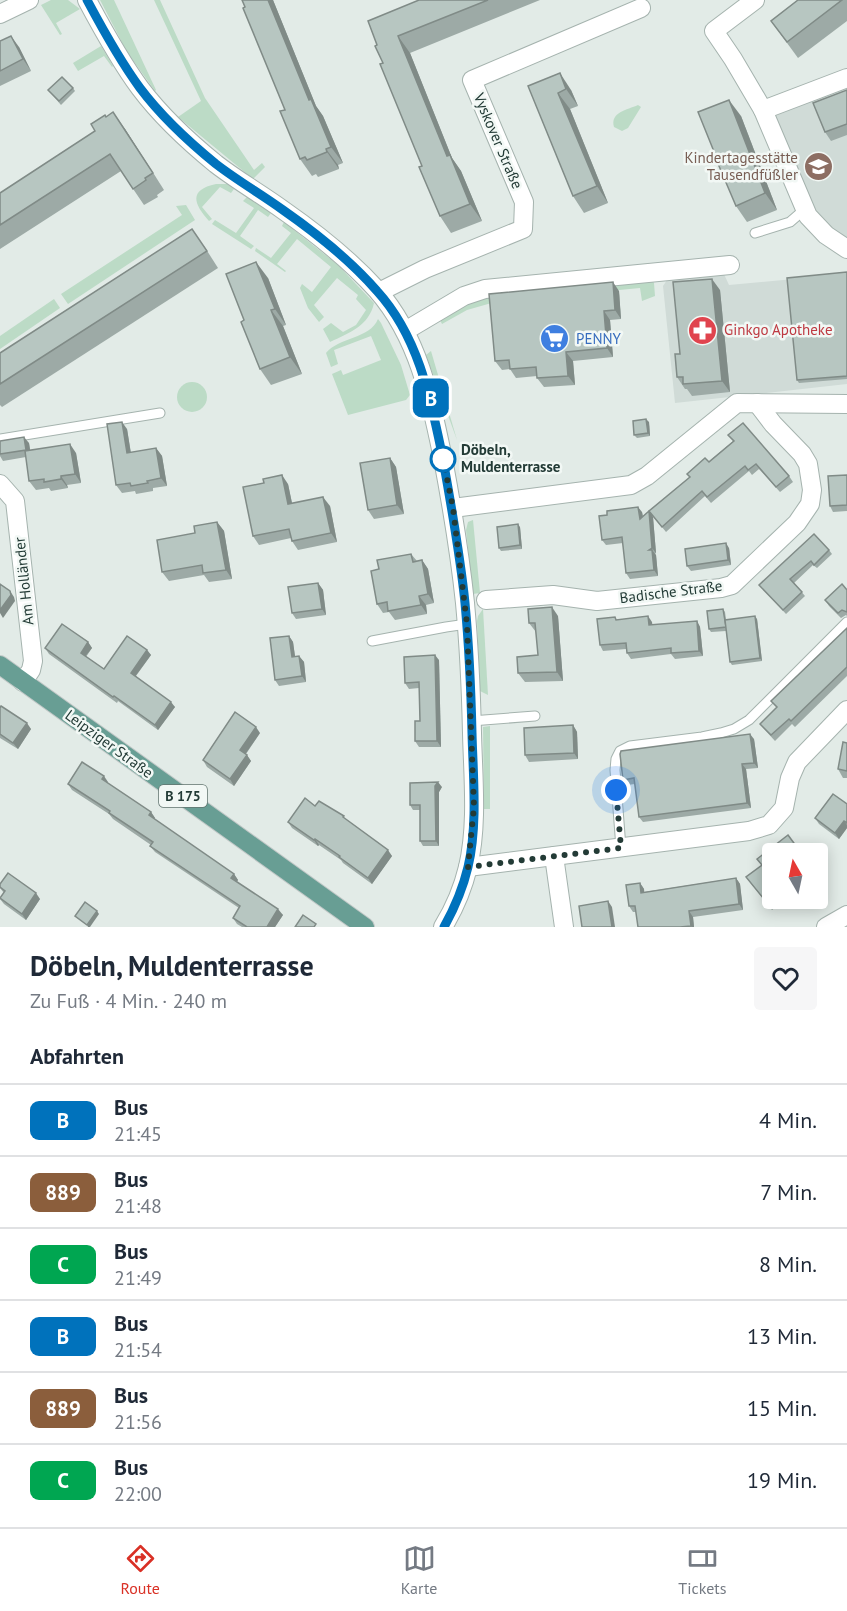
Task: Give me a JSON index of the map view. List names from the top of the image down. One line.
{"streets":{"main road":["Leipziger Straße","B 175"],"street":["Vyskover Straße","Am Holländer","Badische Straße"]},"crossings":[["Am Holländer","Leipziger Straße"]],"places":{"school or university":["Kindertagesstätte Tausendfüßler"],"pharmacy":["Ginkgo Apotheke"],"supermarket":["PENNY"],"other":["Döbeln, Muldenterrasse"]},"lines":["bus line B"],"north":"top","page":{"on_map":"B","heading":[["Döbeln, Muldenterrasse","Zu Fuß · 4 Min. · 240 m"],"Abfahrten"],"list":[{"mark":"B","name":"Bus","note":"21:45","value":"4 Min."},{"mark":"889","name":"Bus","note":"21:48","value":"7 Min."},{"mark":"C","name":"Bus","note":"21:49","value":"8 Min."},{"mark":"B","name":"Bus","note":"21:54","value":"13 Min."},{"mark":"889","name":"Bus","note":"21:56","value":"15 Min."},{"mark":"C","name":"Bus","note":"22:00","value":"19 Min."}],"tabs":["Route","Karte","Tickets"]}}
